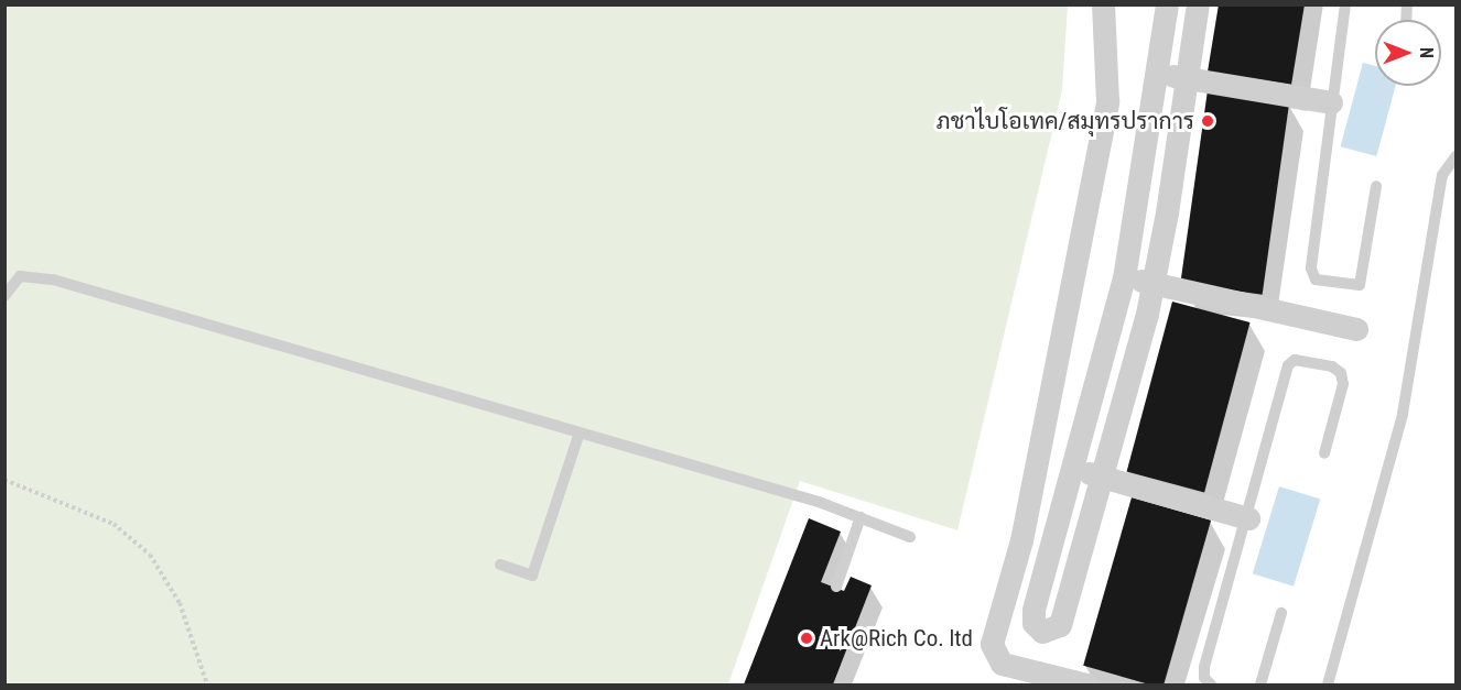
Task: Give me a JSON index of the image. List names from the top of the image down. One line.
{"places":["ภชาไบโอเทค/สมุทรปราการ","Ark@Rich Co. ltd"],"north":"right"}
